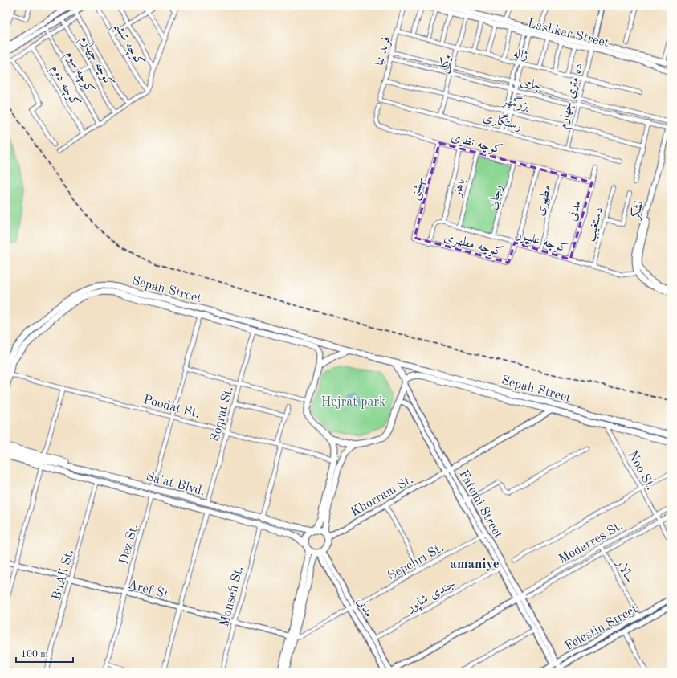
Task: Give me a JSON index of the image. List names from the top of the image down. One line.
{"streets":{"main road":["Lashkar Street","لشکر","Sepah Street","Sa'at Blvd."],"street":["کوچه ششم","فرید نیا","ژاله","کوچه چهارم","وکیلی","کوچه سوم","جامی","کوچه دوم","ده متری چهارم","بزرگمهر","رستگاری","کوچه نظری","باهنر","بهشتی","رجایی","مطهری","مدنی","دستغیب","کوچه علیپور","کوچه مطهری","Poodat St.","Soqrat St.","Noo St.","Khorram St.","Fatemi Street","Modarres St.","Dez St.","Sepehri St.","سالار","BuAli St.","Aref St.","جندی شاپور","Monsefi St.","Felestin Street"]},"crossings":[["Lashkar Street","وکیلی"],["Lashkar Street","ده متری چهارم"],["فرید نیا","ژاله"],["فرید نیا","جامی"],["فرید نیا","بزرگمهر"],["فرید نیا","رستگاری"],["ژاله","وکیلی"],["ژاله","ده متری چهارم"],["وکیلی","جامی"],["وکیلی","بزرگمهر"],["وکیلی","رستگاری"],["جامی","ده متری چهارم"],["جامی","لشکر"],["ده متری چهارم","بزرگمهر"],["ده متری چهارم","رستگاری"],["کوچه نظری","باهنر"],["کوچه نظری","بهشتی"],["کوچه نظری","رجایی"],["کوچه نظری","مطهری"],["کوچه نظری","مدنی"],["باهنر","کوچه علیپور"],["بهشتی","کوچه مطهری"],["رجایی","کوچه علیپور"],["مطهری","کوچه علیپور"],["لشکر","کوچه علیپور"],["مدنی","کوچه علیپور"],["مدنی","Sa'at Blvd."],["مدنی","Khorram St."],["مدنی","Modarres St."],["مدنی","Sepehri St."],["مدنی","جندی شاپور"],["دستغیب","کوچه علیپور"],["کوچه علیپور","کوچه مطهری"],["Sepah Street","Poodat St."],["Sepah Street","Soqrat St."],["Sepah Street","Noo St."],["Sepah Street","Fatemi Street"],["Poodat St.","Soqrat St."],["Soqrat St.","Sa'at Blvd."],["Noo St.","Modarres St."],["Sa'at Blvd.","Khorram St."],["Sa'at Blvd.","Dez St."],["Sa'at Blvd.","BuAli St."],["Sa'at Blvd.","Monsefi St."],["Khorram St.","Fatemi Street"],["Fatemi Street","Modarres St."],["Fatemi Street","Sepehri St."],["Fatemi Street","جندی شاپور"],["Fatemi Street","Felestin Street"],["Modarres St.","سالار"],["Dez St.","Aref St."],["Sepehri St.","Aref St."],["سالار","Felestin Street"],["BuAli St.","Aref St."],["Aref St.","Monsefi St."]],"districts":["amaniye"],"parks":["Hejrat park"],"scale_bar":"100 m"}
